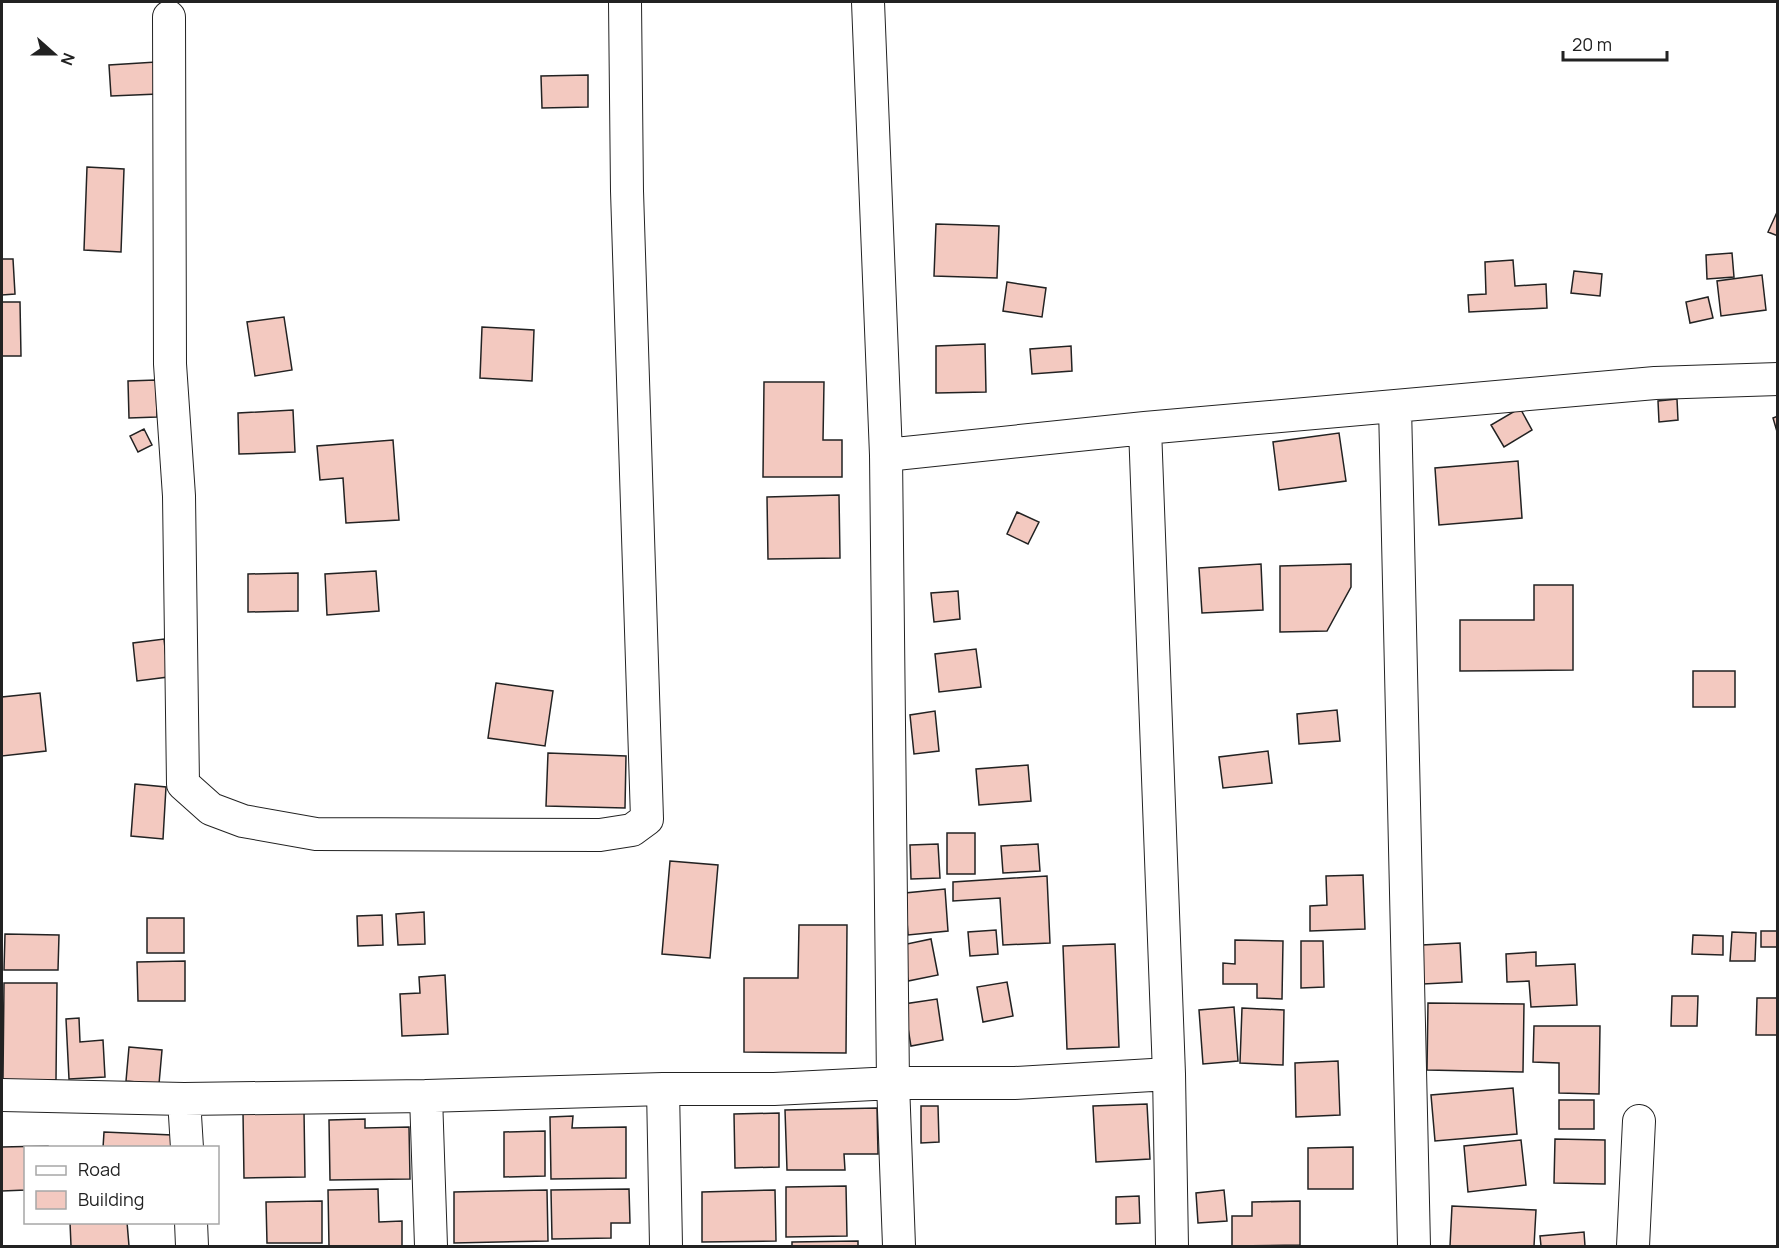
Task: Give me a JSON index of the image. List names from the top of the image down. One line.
{"legend":["Road","Building"],"scale_bar":"20 m","north":"right"}
